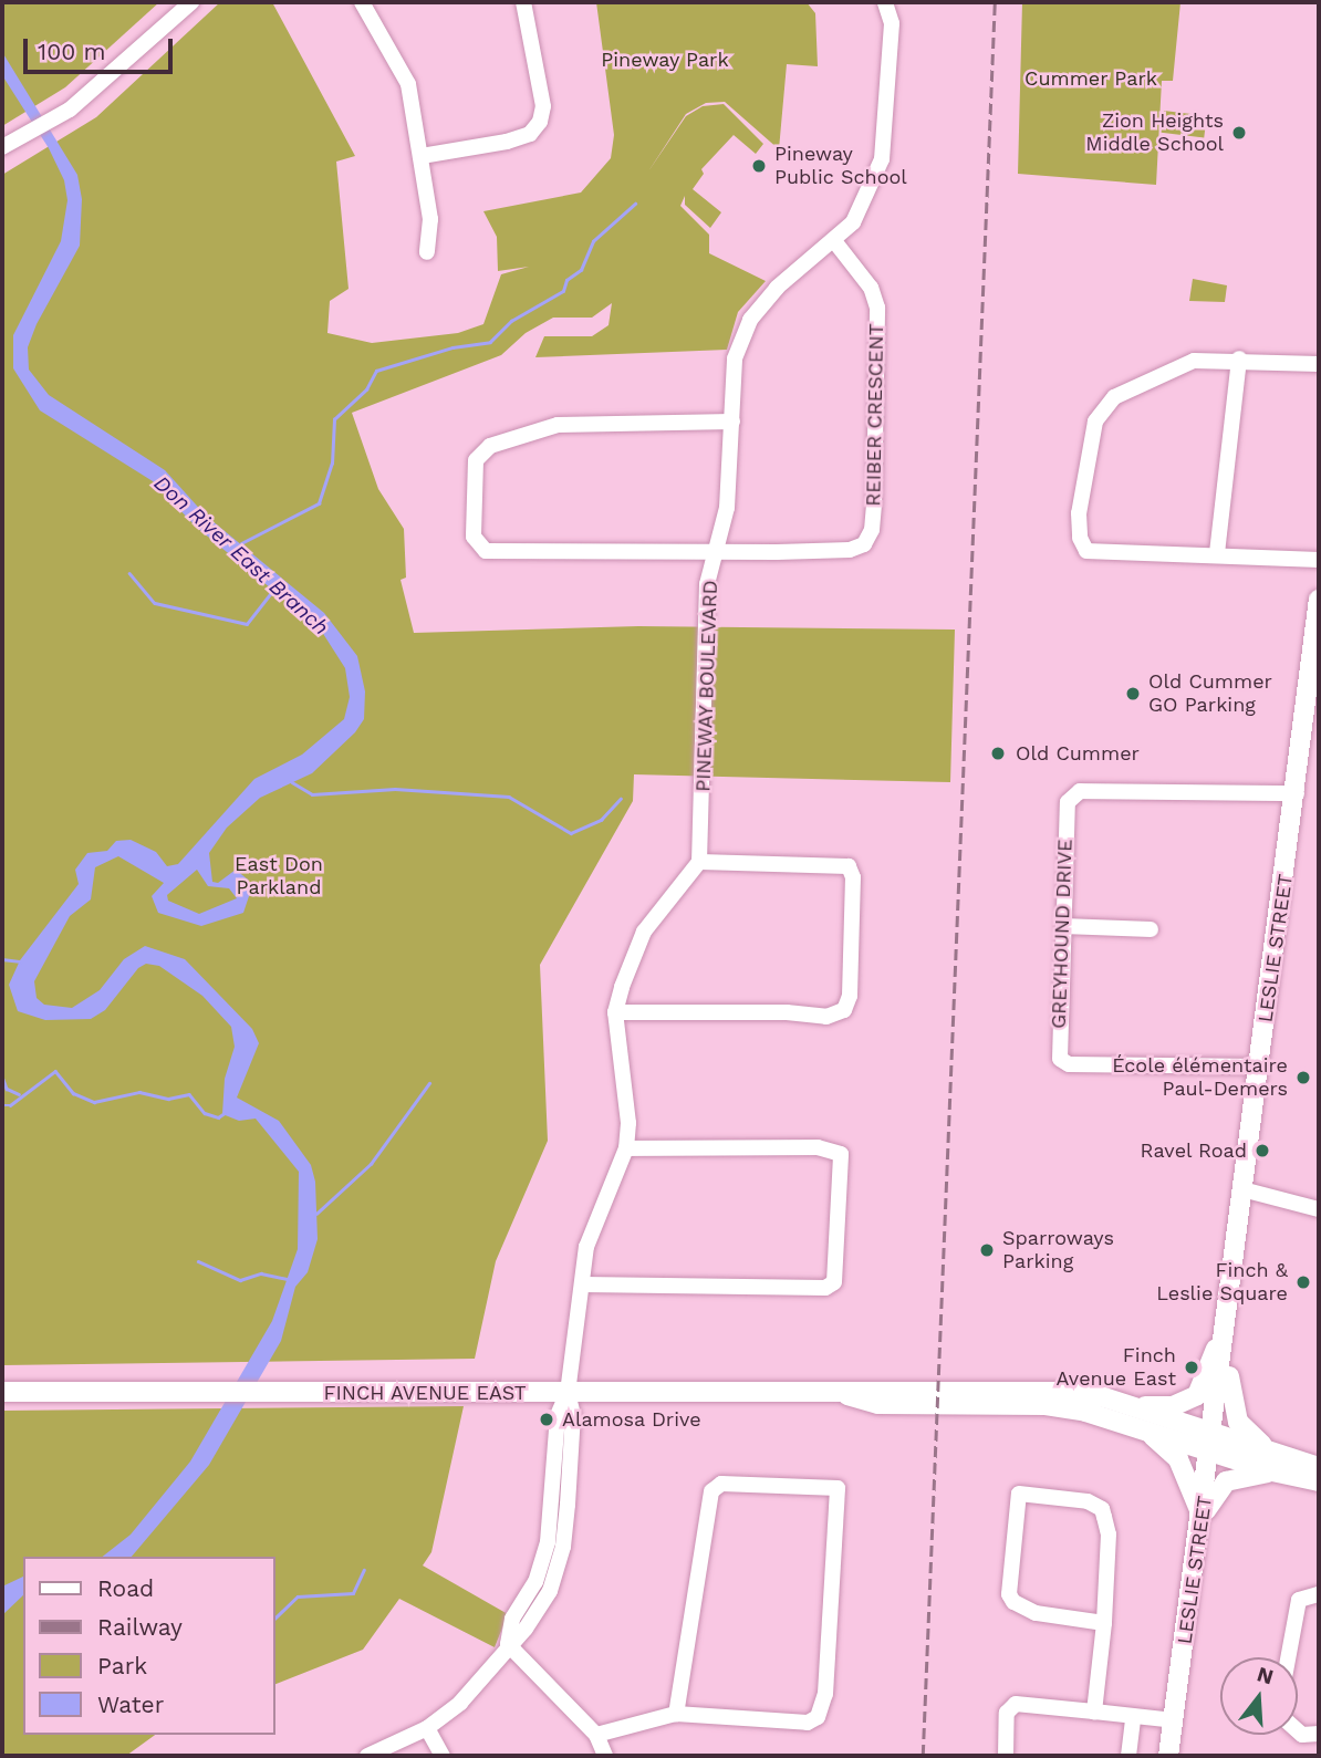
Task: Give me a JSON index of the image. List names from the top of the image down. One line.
{"streets":{"main road":["LESLIE STREET","FINCH AVENUE EAST"],"street":["REIBER CRESCENT","PINEWAY BOULEVARD","GREYHOUND DRIVE"]},"crossings":[["REIBER CRESCENT","PINEWAY BOULEVARD"],["GREYHOUND DRIVE","LESLIE STREET"],["LESLIE STREET","FINCH AVENUE EAST"]],"water":["Don River East Branch"],"parks":["Pineway Park","Cummer Park","East Don Parkland"],"places":["Zion Heights Middle School","Pineway Public School","Old Cummer GO Parking","Old Cummer","École élémentaire Paul-Demers","Ravel Road","Sparroways Parking","Finch & Leslie Square","Finch Avenue East","Alamosa Drive"],"legend":["Road","Railway","Park","Water"],"scale_bar":"100 m","north":"top"}
